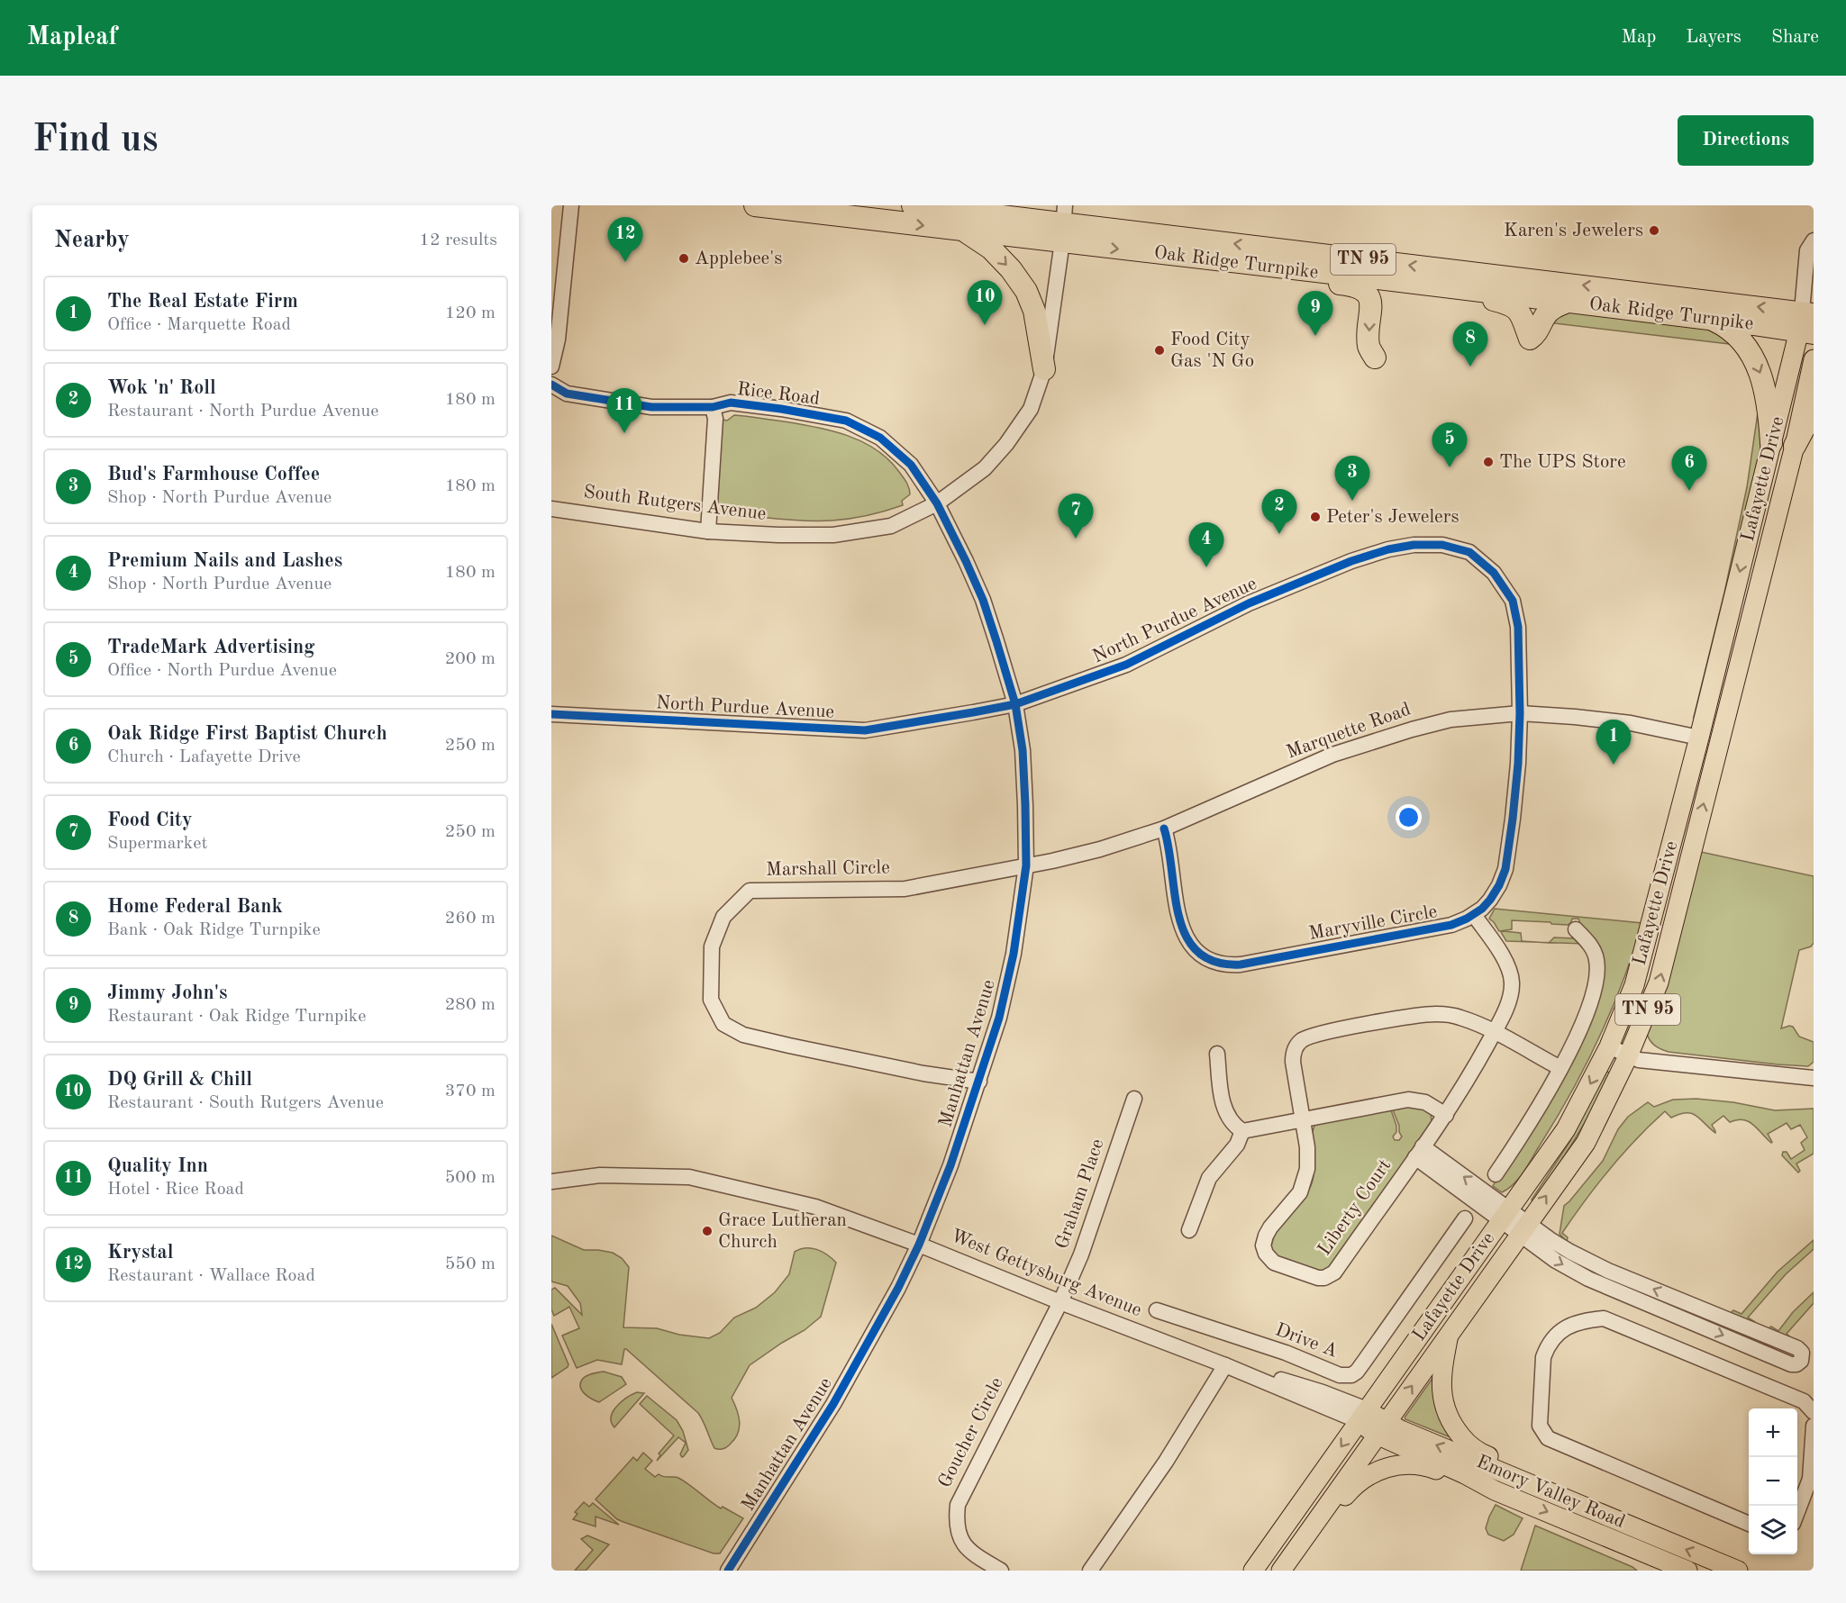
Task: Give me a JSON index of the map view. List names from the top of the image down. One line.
{"streets":{"highway":["TN 95","Oak Ridge Turnpike"],"main road":["Lafayette Drive","Emory Valley Road"],"street":["Rice Road","South Rutgers Avenue","North Purdue Avenue","Marquette Road","Marshall Circle","Maryville Circle","Manhattan Avenue","Graham Place","Liberty Court","West Gettysburg Avenue","Drive A","Goucher Circle"]},"crossings":[["Oak Ridge Turnpike","Lafayette Drive"],["Oak Ridge Turnpike","South Rutgers Avenue"],["Rice Road","South Rutgers Avenue"],["Rice Road","Manhattan Avenue"],["Lafayette Drive","Marquette Road"],["Lafayette Drive","West Gettysburg Avenue"],["Lafayette Drive","Emory Valley Road"],["South Rutgers Avenue","Manhattan Avenue"],["North Purdue Avenue","Marquette Road"],["North Purdue Avenue","Maryville Circle"],["North Purdue Avenue","Manhattan Avenue"],["Marquette Road","Marshall Circle"],["Marquette Road","Maryville Circle"],["Marquette Road","Manhattan Avenue"],["Marshall Circle","Manhattan Avenue"],["Maryville Circle","Liberty Court"],["Manhattan Avenue","West Gettysburg Avenue"],["Graham Place","West Gettysburg Avenue"],["Graham Place","Goucher Circle"],["West Gettysburg Avenue","Goucher Circle"],["West Gettysburg Avenue","Emory Valley Road"]],"places":["Karen's Jewelers","Applebee's","Food City Gas 'N Go","The UPS Store","Peter's Jewelers","Grace Lutheran Church"],"page":{"header":"Mapleaf","nav":["Map","Layers","Share"],"buttons":"Directions","title":"Find us","heading":["Nearby","12 results"],"pins":["12","10","9","8","11","5","6","3","2","7","4","1"],"list":[{"mark":"1","name":"The Real Estate Firm","note":"Office · Marquette Road","value":"120 m"},{"mark":"2","name":"Wok 'n' Roll","note":"Restaurant · North Purdue Avenue","value":"180 m"},{"mark":"3","name":"Bud's Farmhouse Coffee","note":"Shop · North Purdue Avenue","value":"180 m"},{"mark":"4","name":"Premium Nails and Lashes","note":"Shop · North Purdue Avenue","value":"180 m"},{"mark":"5","name":"TradeMark Advertising","note":"Office · North Purdue Avenue","value":"200 m"},{"mark":"6","name":"Oak Ridge First Baptist Church","note":"Church · Lafayette Drive","value":"250 m"},{"mark":"7","name":"Food City","note":"Supermarket","value":"250 m"},{"mark":"8","name":"Home Federal Bank","note":"Bank · Oak Ridge Turnpike","value":"260 m"},{"mark":"9","name":"Jimmy John's","note":"Restaurant · Oak Ridge Turnpike","value":"280 m"},{"mark":"10","name":"DQ Grill & Chill","note":"Restaurant · South Rutgers Avenue","value":"370 m"},{"mark":"11","name":"Quality Inn","note":"Hotel · Rice Road","value":"500 m"},{"mark":"12","name":"Krystal","note":"Restaurant · Wallace Road","value":"550 m"}],"map_buttons":["+","−"]}}
